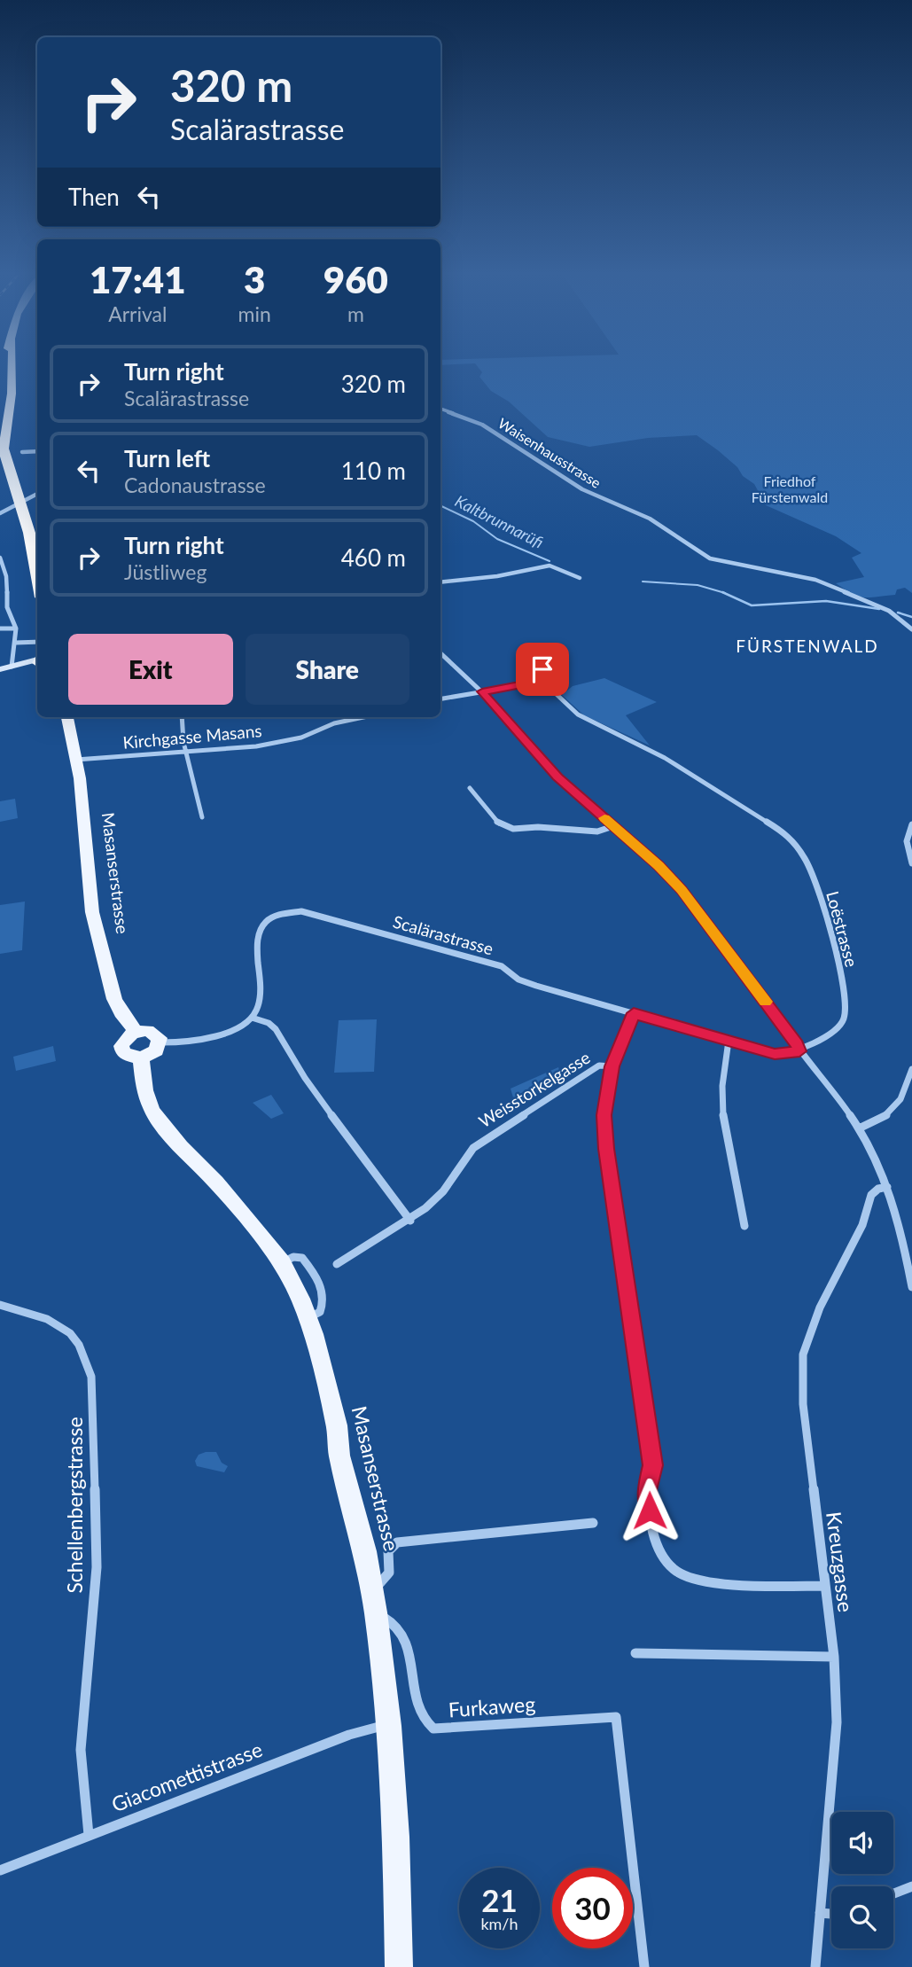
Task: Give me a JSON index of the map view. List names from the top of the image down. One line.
{"streets":{"main road":["Masanserstrasse"],"street":["Waisenhausstrasse","Kirchgasse Masans","Loëstrasse","Scalärastrasse","Weisstorkelgasse","Schellenbergstrasse","Kreuzgasse","Furkaweg","Giacomettistrasse"]},"crossings":[["Kirchgasse Masans","Masanserstrasse"],["Masanserstrasse","Furkaweg"],["Masanserstrasse","Giacomettistrasse"],["Loëstrasse","Scalärastrasse"],["Schellenbergstrasse","Giacomettistrasse"]],"districts":["FÜRSTENWALD"],"water":["Kaltbrunnarüfi"],"parks":["Friedhof Fürstenwald"],"page":{"turn":["320 m","Scalärastrasse"],"then":"Then","eta":["17:41","Arrival","3","min","960","m"],"list":[{"name":"Turn right","note":"Scalärastrasse","value":"320 m"},{"name":"Turn left","note":"Cadonaustrasse","value":"110 m"},{"name":"Turn right","note":"Jüstliweg","value":"460 m"}],"buttons":["Exit","Share"],"speed":"21 km/h","limit":"30"}}
